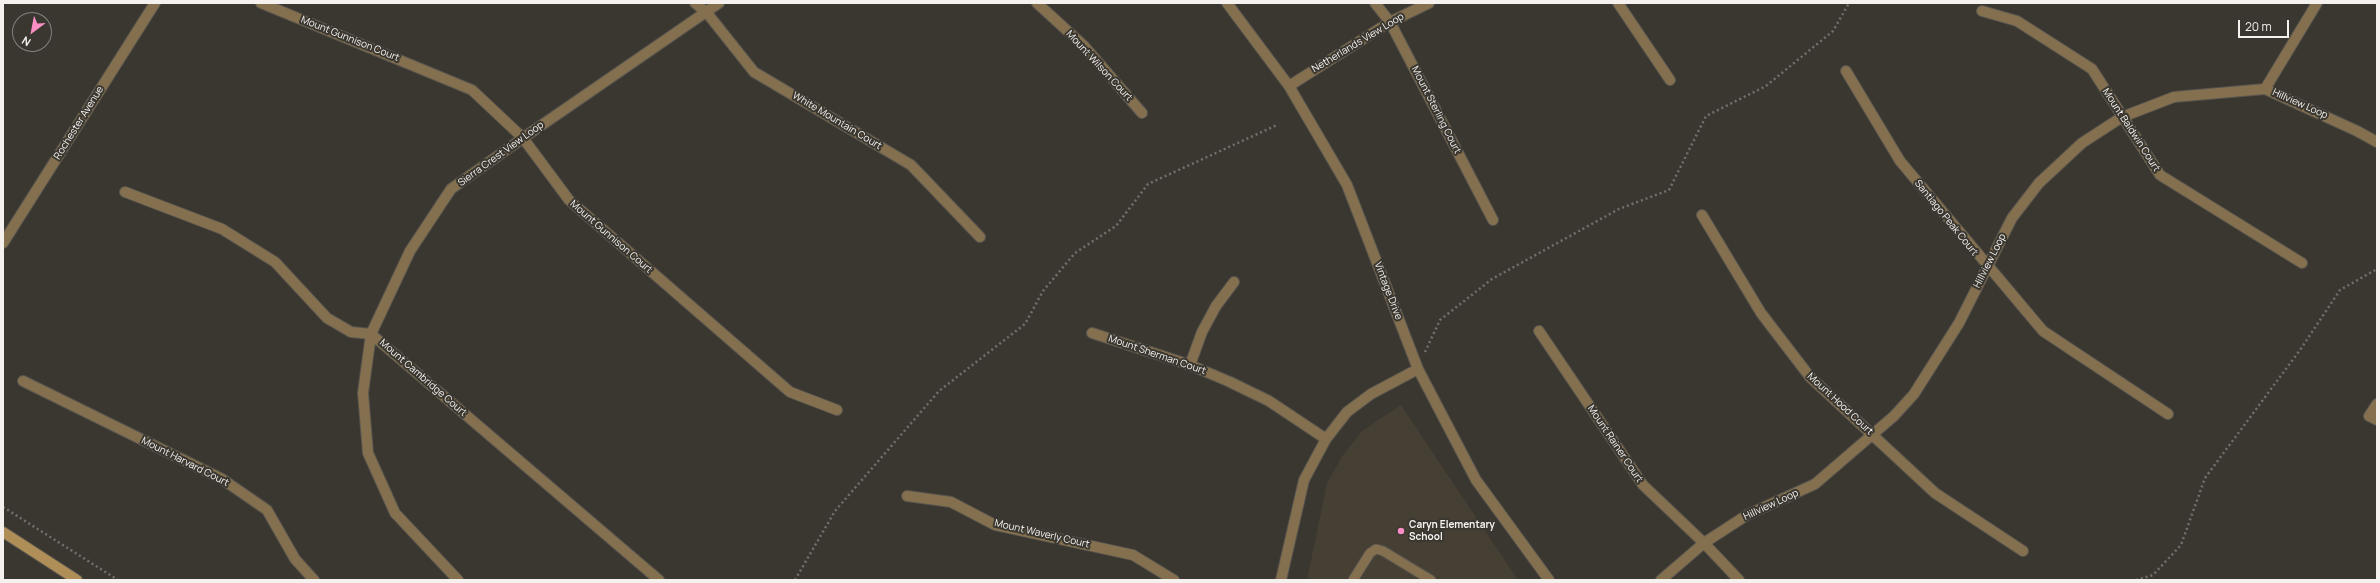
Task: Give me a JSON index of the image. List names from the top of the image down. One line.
{"streets":{"street":["Mount Gunnison Court","Netherlands View Loop","Mount Wilson Court","Hillview Loop","Mount Sterling Court","White Mountain Court","Rochester Avenue","Mount Baldwin Court","Sierra Crest View Loop","Santiago Peak Court","Vintage Drive","Mount Sherman Court","Mount Cambridge Court","Mount Hood Court","Mount Rainer Court","Mount Harvard Court","Mount Waverly Court"]},"crossings":[["Mount Gunnison Court","Sierra Crest View Loop"],["Netherlands View Loop","Mount Sterling Court"],["Netherlands View Loop","Vintage Drive"],["Hillview Loop","Mount Baldwin Court"],["Hillview Loop","Santiago Peak Court"],["Hillview Loop","Mount Hood Court"],["Hillview Loop","Mount Rainer Court"],["White Mountain Court","Sierra Crest View Loop"],["Sierra Crest View Loop","Mount Cambridge Court"]],"places":["Caryn Elementary School"],"scale_bar":"20 m","north":"bottom left"}
